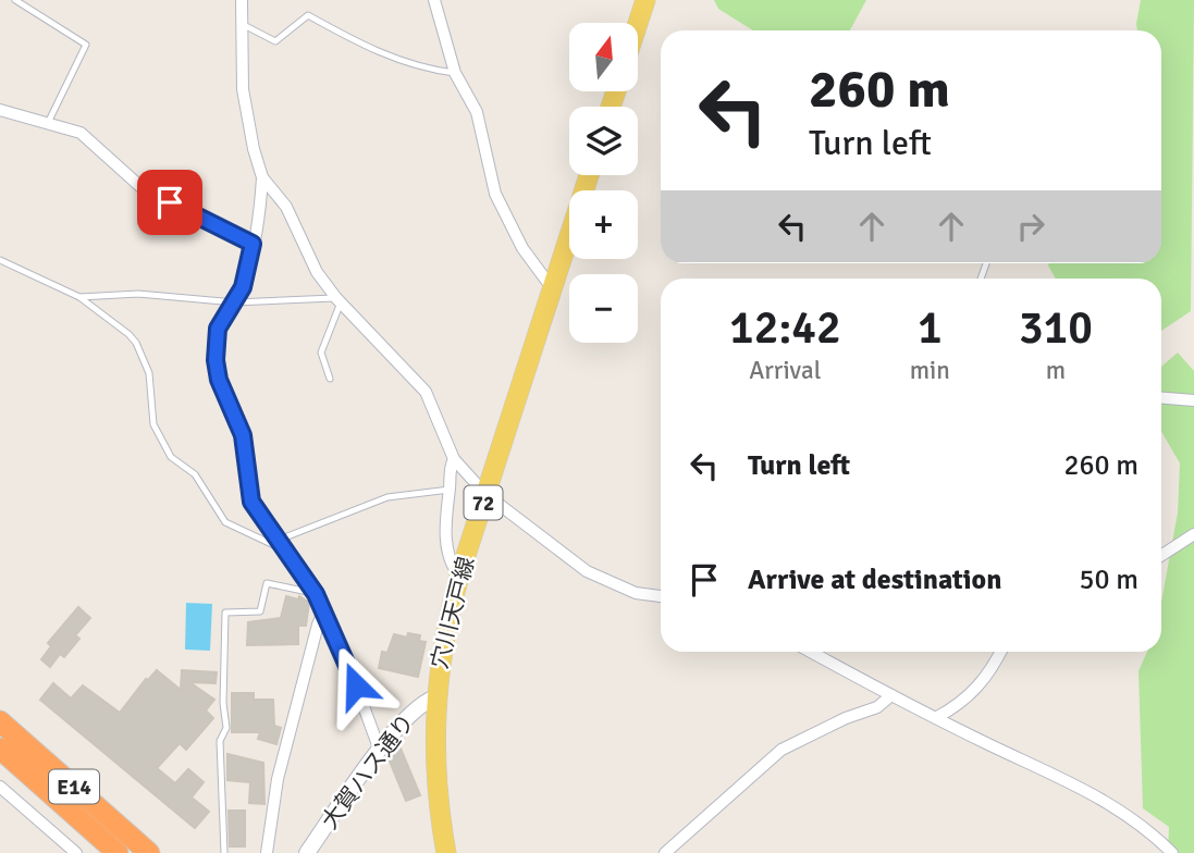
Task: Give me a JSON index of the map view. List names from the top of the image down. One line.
{"streets":{"highway":["E14"],"main road":["72","穴川天戸線"],"street":["大賀ハス通り"]},"crossings":[["穴川天戸線","大賀ハス通り"]],"north":"top","page":{"map_buttons":["+","−"],"turn":["260 m","Turn left"],"eta":["12:42","Arrival","1","min","310","m"],"list":[{"name":"Turn left","value":"260 m"},{"name":"Arrive at destination","value":"50 m"}]}}
